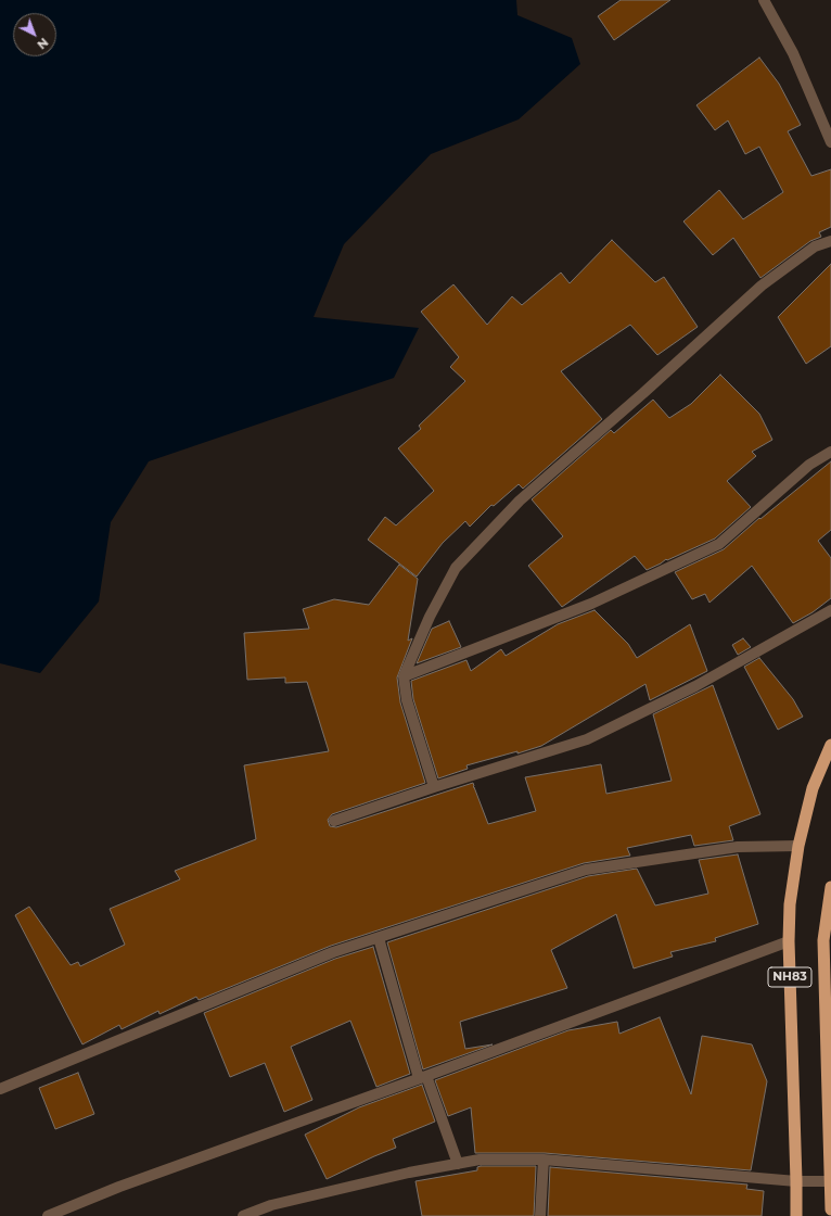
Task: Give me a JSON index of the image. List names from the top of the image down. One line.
{"streets":{"highway":["NH83"]},"north":"bottom right"}
